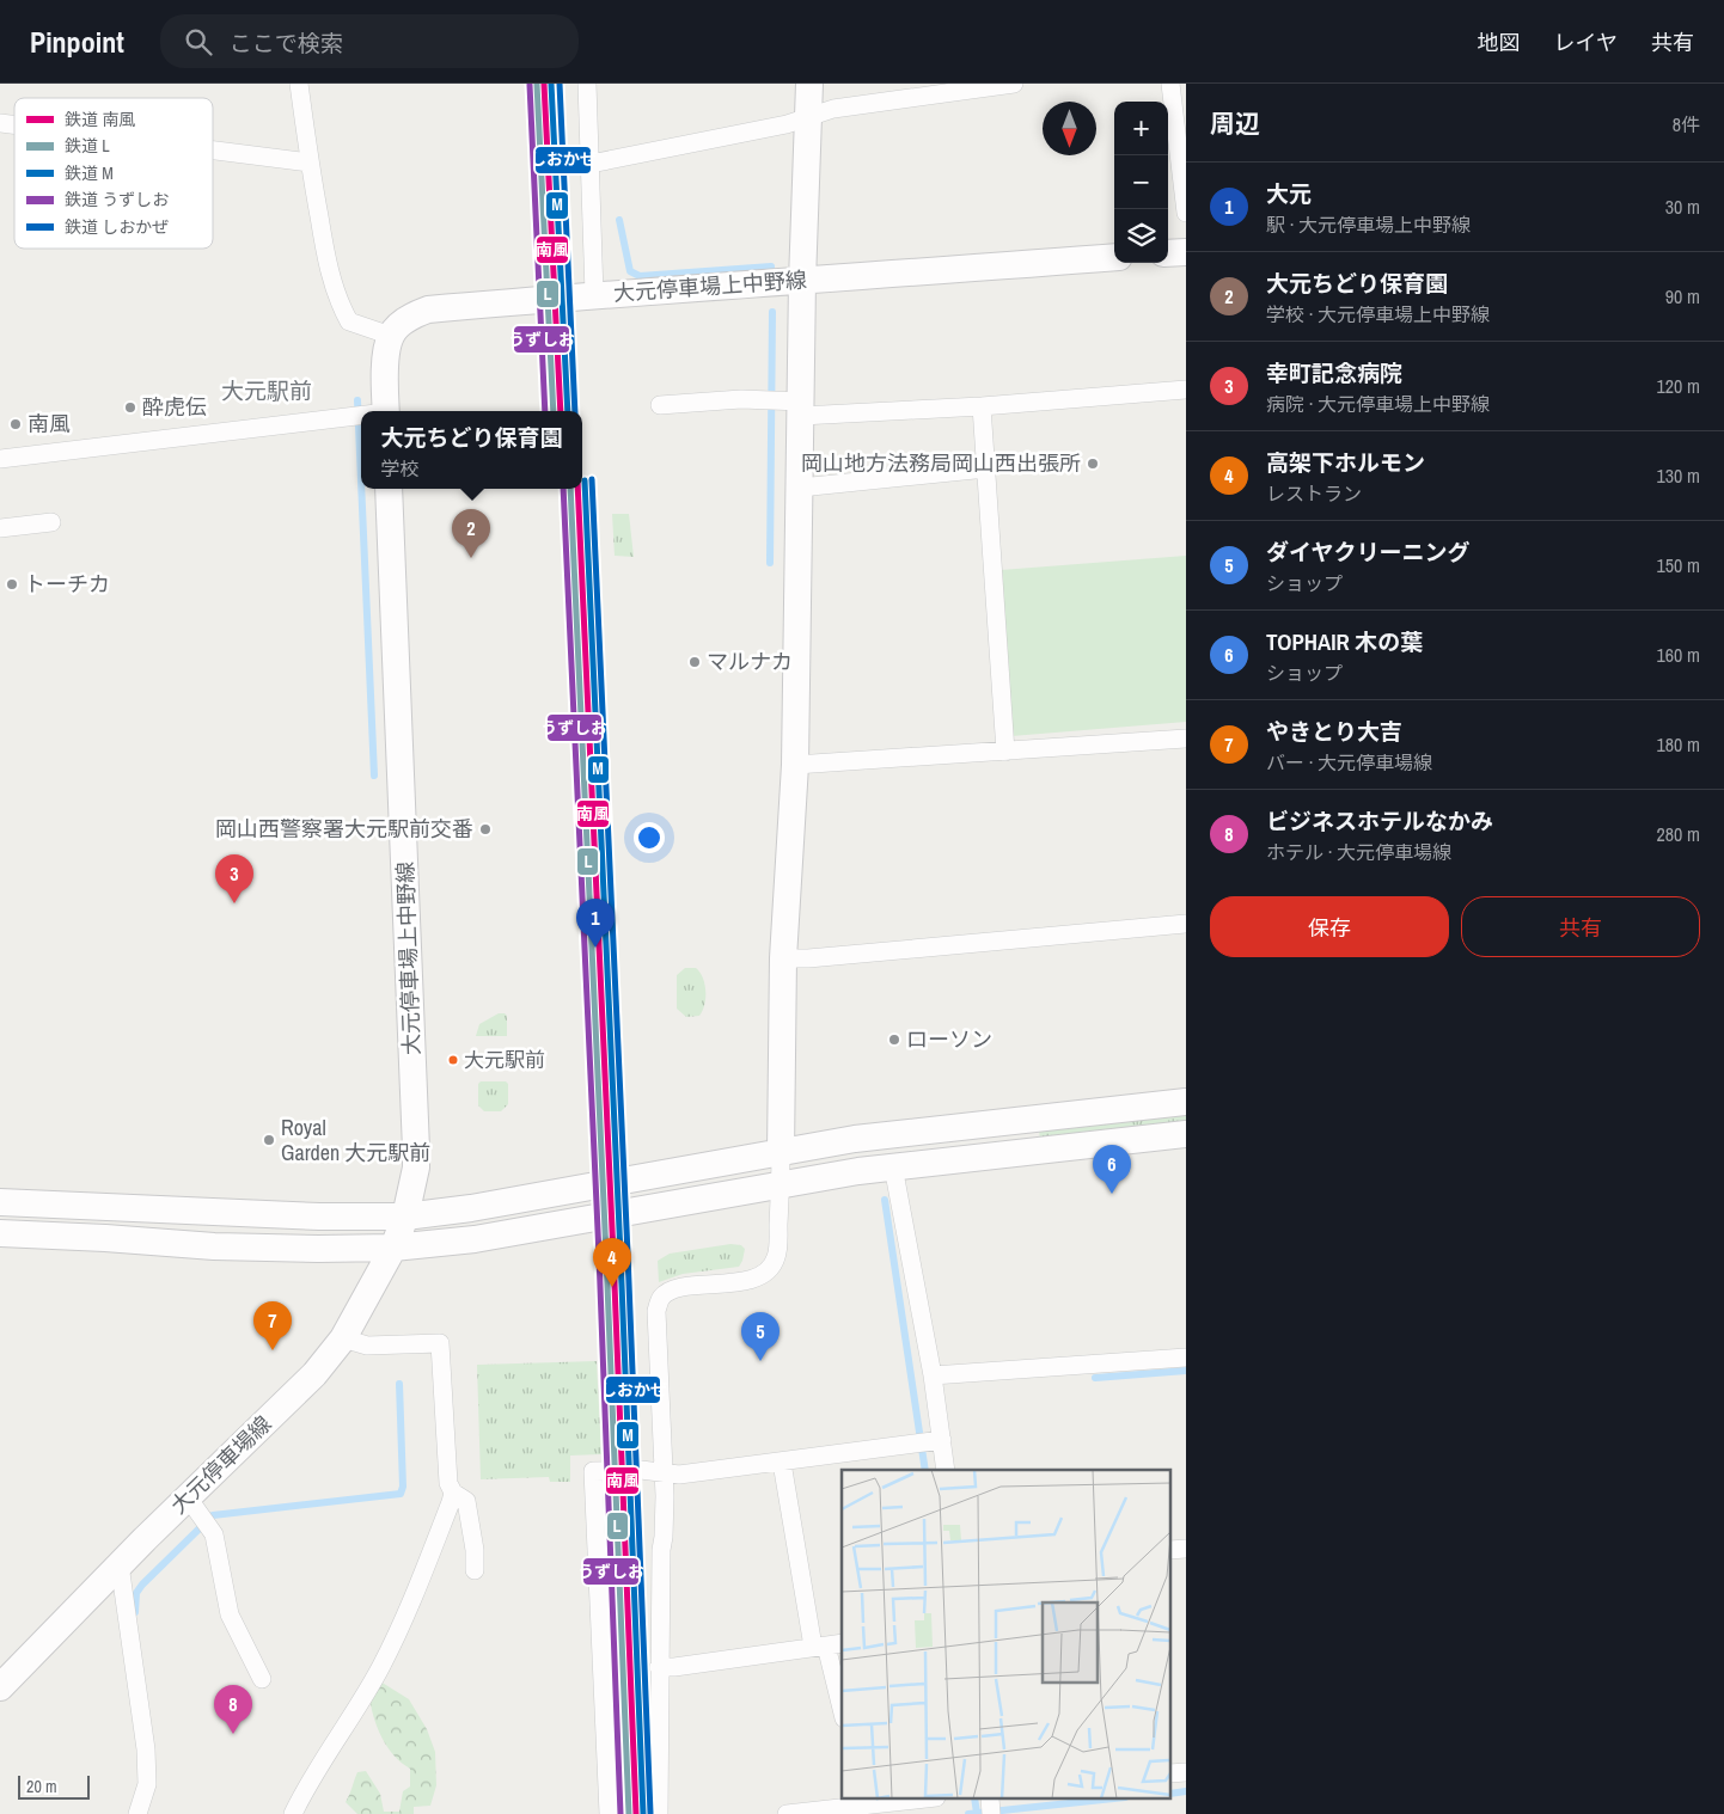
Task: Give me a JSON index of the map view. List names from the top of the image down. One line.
{"streets":{"street":["大元停車場上中野線","大元停車場線"]},"crossings":[["大元停車場上中野線","大元停車場線"]],"districts":["大元駅前"],"places":["酔虎伝","南風","岡山地方法務局岡山西出張所","トーチカ","マルナカ","岡山西警察署大元駅前交番","ローソン","大元駅前","Royal Garden 大元駅前"],"lines":["rail line 南風","rail line L","rail line M","rail line しおかぜ","rail line うずしお"],"legend":["鉄道 南風","鉄道 L","鉄道 M","鉄道 うずしお","鉄道 しおかぜ"],"scale_bar":"20 m","north":"bottom","page":{"header":"Pinpoint","search":"ここで検索","nav":["地図","レイヤ","共有"],"heading":["周辺","8件"],"map_buttons":["+","−"],"list":[{"mark":"1","name":"大元","note":"駅 · 大元停車場上中野線","value":"30 m"},{"mark":"2","name":"大元ちどり保育園","note":"学校 · 大元停車場上中野線","value":"90 m"},{"mark":"3","name":"幸町記念病院","note":"病院 · 大元停車場上中野線","value":"120 m"},{"mark":"4","name":"高架下ホルモン","note":"レストラン","value":"130 m"},{"mark":"5","name":"ダイヤクリーニング","note":"ショップ","value":"150 m"},{"mark":"6","name":"TOPHAIR 木の葉","note":"ショップ","value":"160 m"},{"mark":"7","name":"やきとり大吉","note":"バー · 大元停車場線","value":"180 m"},{"mark":"8","name":"ビジネスホテルなかみ","note":"ホテル · 大元停車場線","value":"280 m"}],"popup":["大元ちどり保育園","学校"],"pins":["2","3","1","6","4","7","5","8"],"buttons":["保存","共有"],"scale":"20 m"}}
